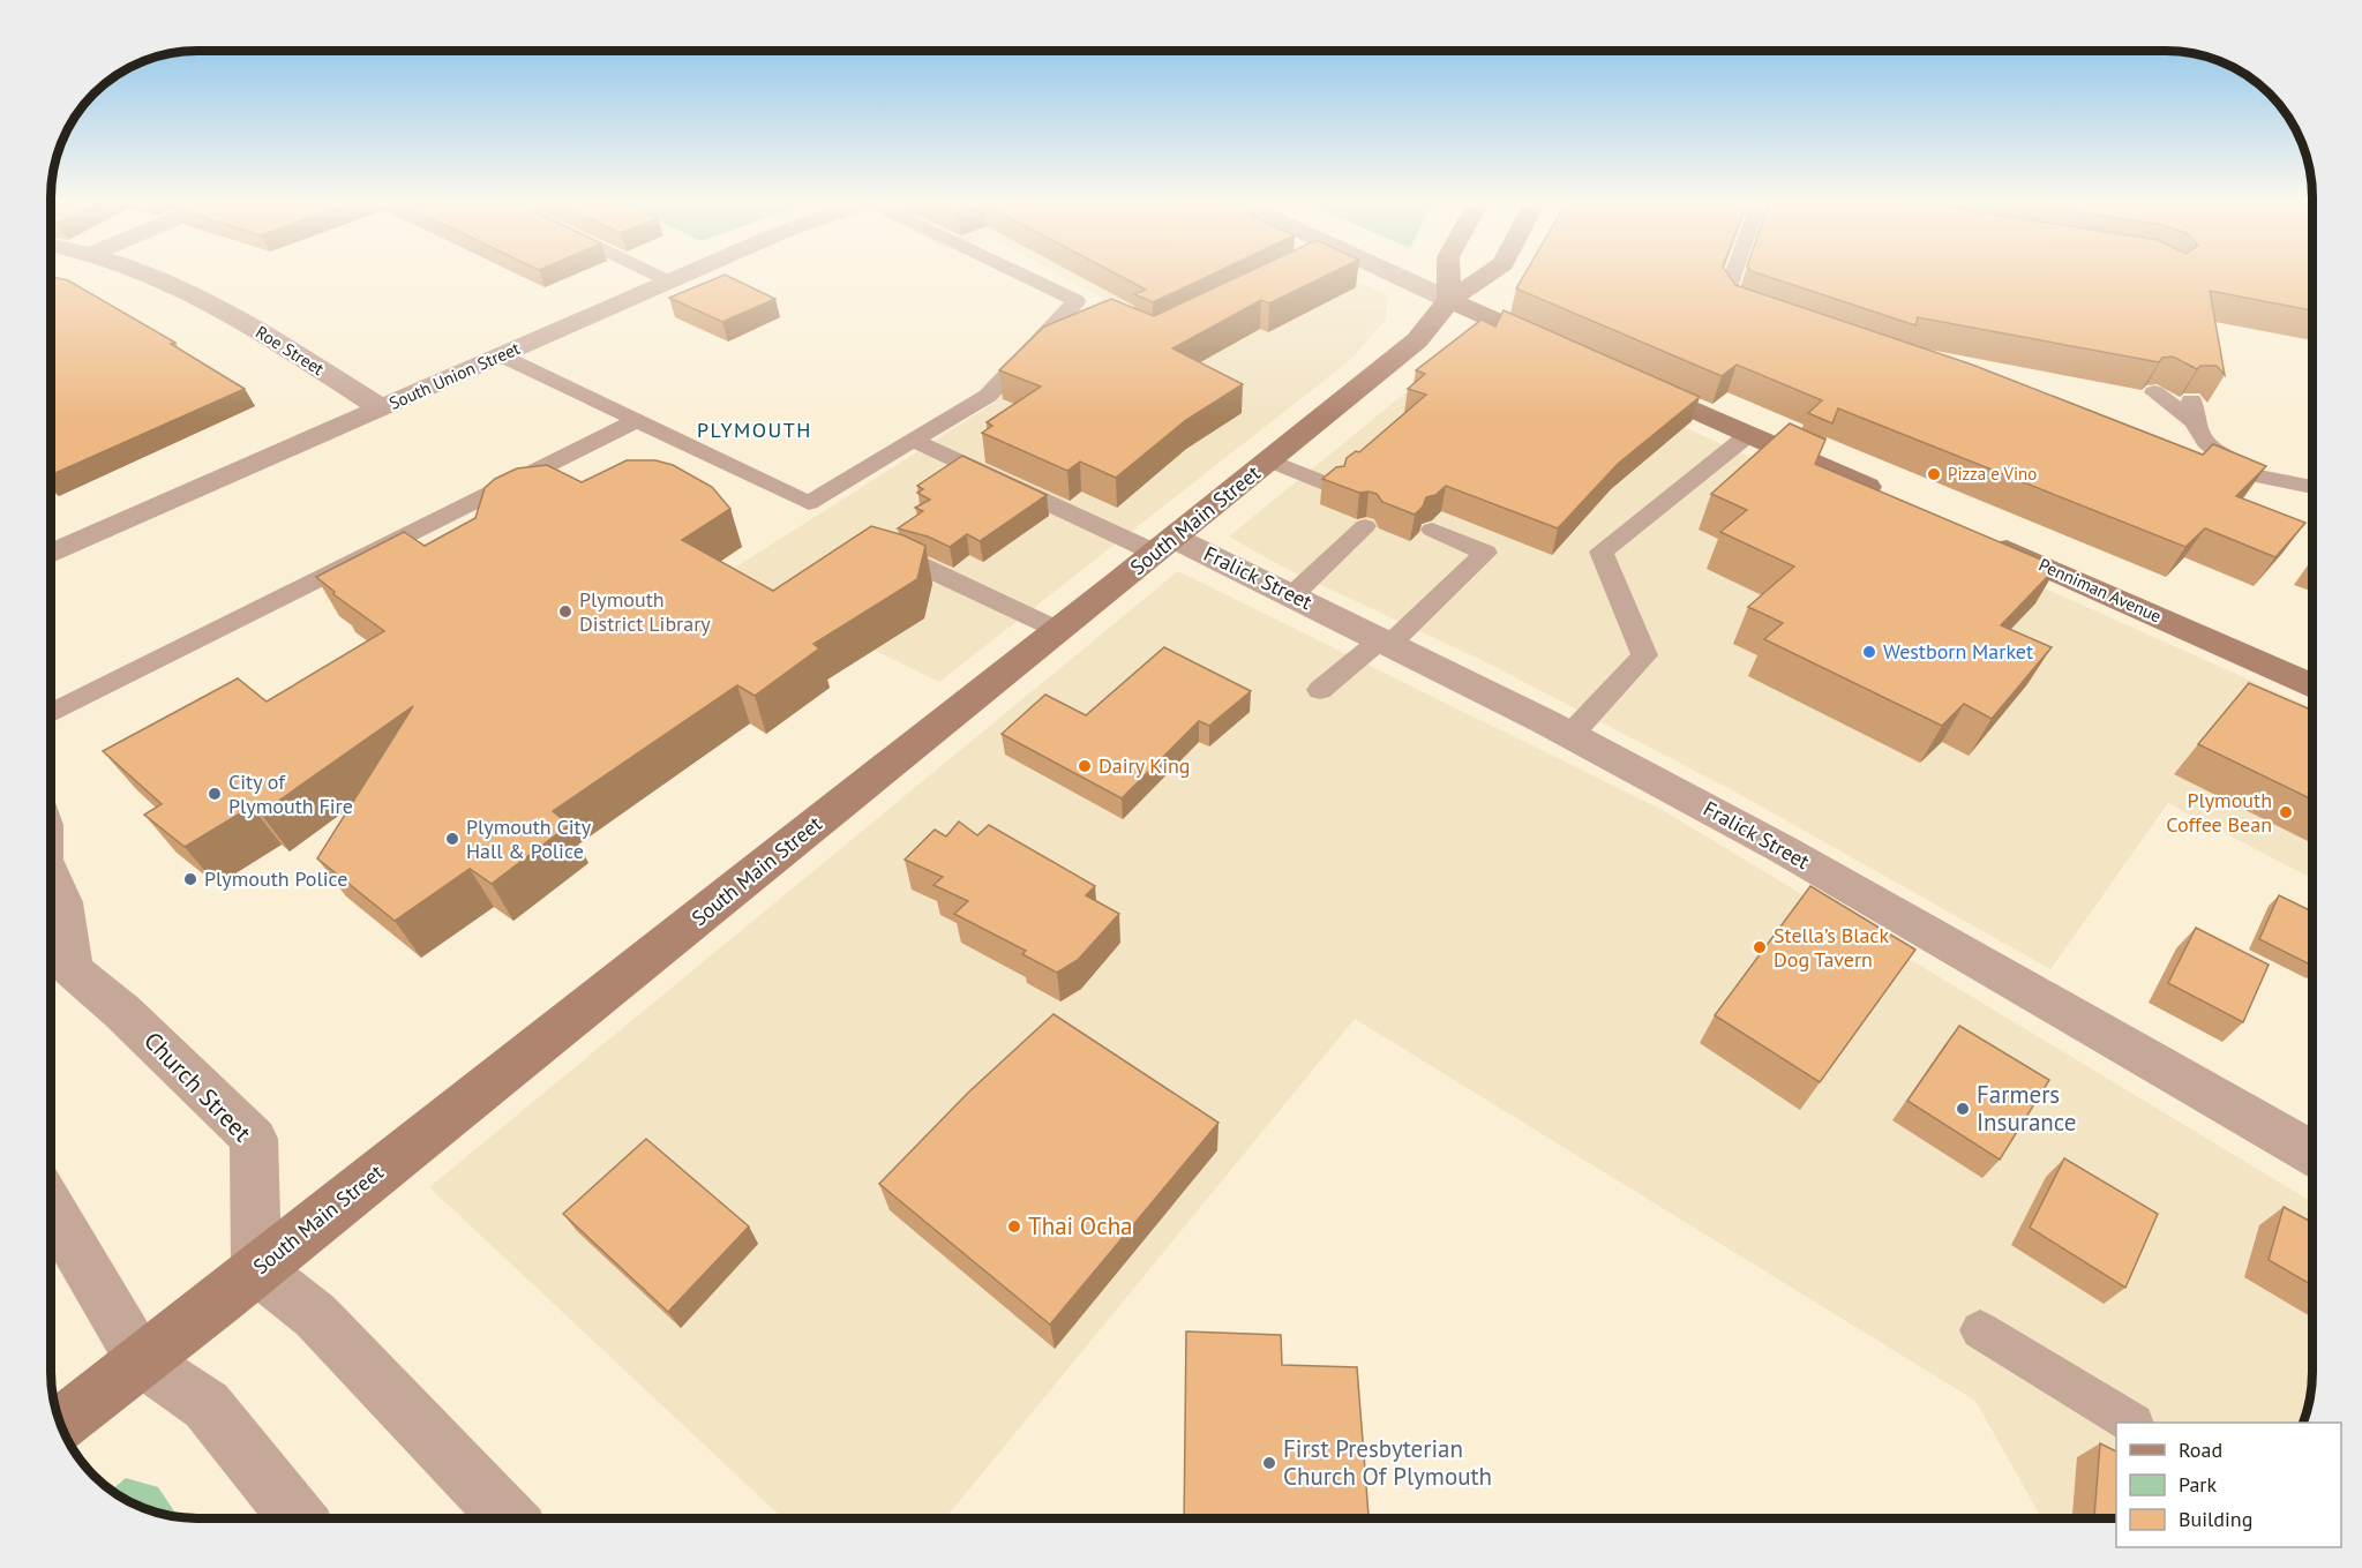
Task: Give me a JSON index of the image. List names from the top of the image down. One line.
{"streets":{"main road":["South Main Street","Penniman Avenue"],"street":["Roe Street","South Union Street","Fralick Street","Church Street"]},"crossings":[["Roe Street","South Union Street"],["South Main Street","Fralick Street"],["South Main Street","Church Street"]],"districts":["PLYMOUTH"],"places":["Pizza e Vino","Plymouth District Library","Westborn Market","Dairy King","City of Plymouth Fire","Plymouth Coffee Bean","Plymouth City Hall & Police","Plymouth Police","Stella’s Black Dog Tavern","Farmers Insurance","Thai Ocha","First Presbyterian Church Of Plymouth"],"legend":["Road","Park","Building"]}
